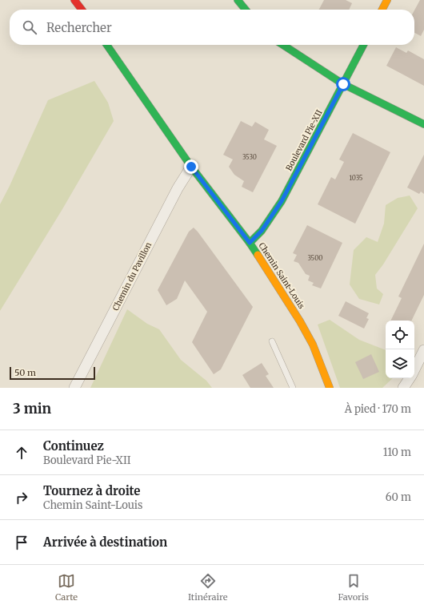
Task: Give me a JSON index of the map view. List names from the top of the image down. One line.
{"streets":{"street":["Boulevard Pie-XII","Chemin Saint-Louis","Chemin du Pavillon"]},"crossings":[["Boulevard Pie-XII","Chemin Saint-Louis"],["Chemin Saint-Louis","Chemin du Pavillon"]],"house_numbers":["3530","1035","3500"],"scale_bar":"50 m","page":{"search":"Rechercher","scale":"50 m","heading":["3 min","À pied · 170 m"],"list":[["Continuez","Boulevard Pie-XII","110 m"],["Tournez à droite","Chemin Saint-Louis","60 m"],"Arrivée à destination"],"nav":["Carte","Itinéraire","Favoris"]}}
